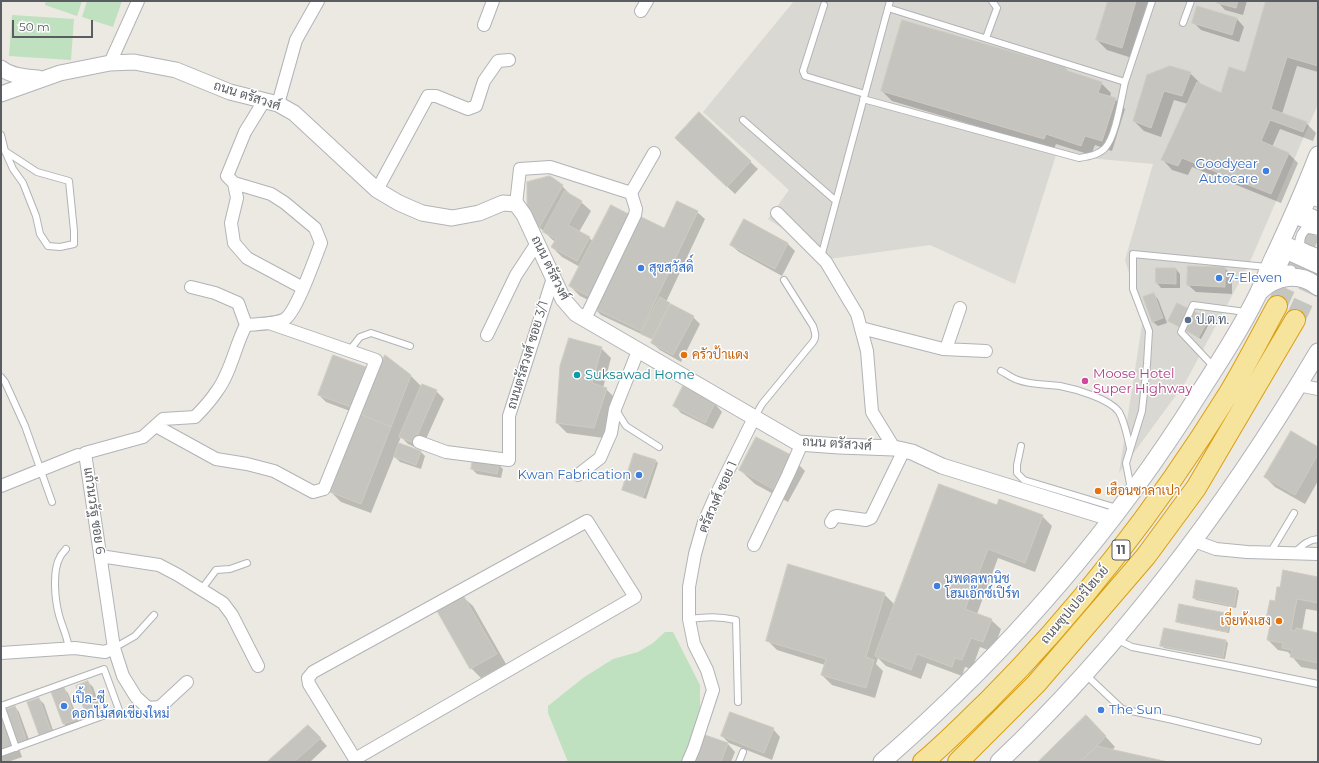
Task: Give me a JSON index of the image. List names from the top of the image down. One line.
{"streets":{"highway":["11","ถนนซุปเปอร์ไฮเวย์"],"street":["ถนน ตรัสวงศ์","ถนนตรัสวงศ์ ซอย 3/1","ตรัสวงศ์ ซอย 1","แก้วนวรัฐ ซอย 6"]},"crossings":[["ถนน ตรัสวงศ์","ถนนตรัสวงศ์ ซอย 3/1"],["ถนน ตรัสวงศ์","ตรัสวงศ์ ซอย 1"]],"places":["Goodyear Autocare","สุขสวัสดิ์","7-Eleven","ป.ต.ท.","ครัวป้าแดง","Suksawad Home","Moose Hotel Super Highway","Kwan Fabrication","เฮือนซาลาเปา","นพดลพานิช โฮมเอ๊กซ์เปิร์ท","เจี่ยท้งเฮง","เปิ้ล-ซี ดอกไม้สดเชียงใหม่","The Sun"],"scale_bar":"50 m"}
